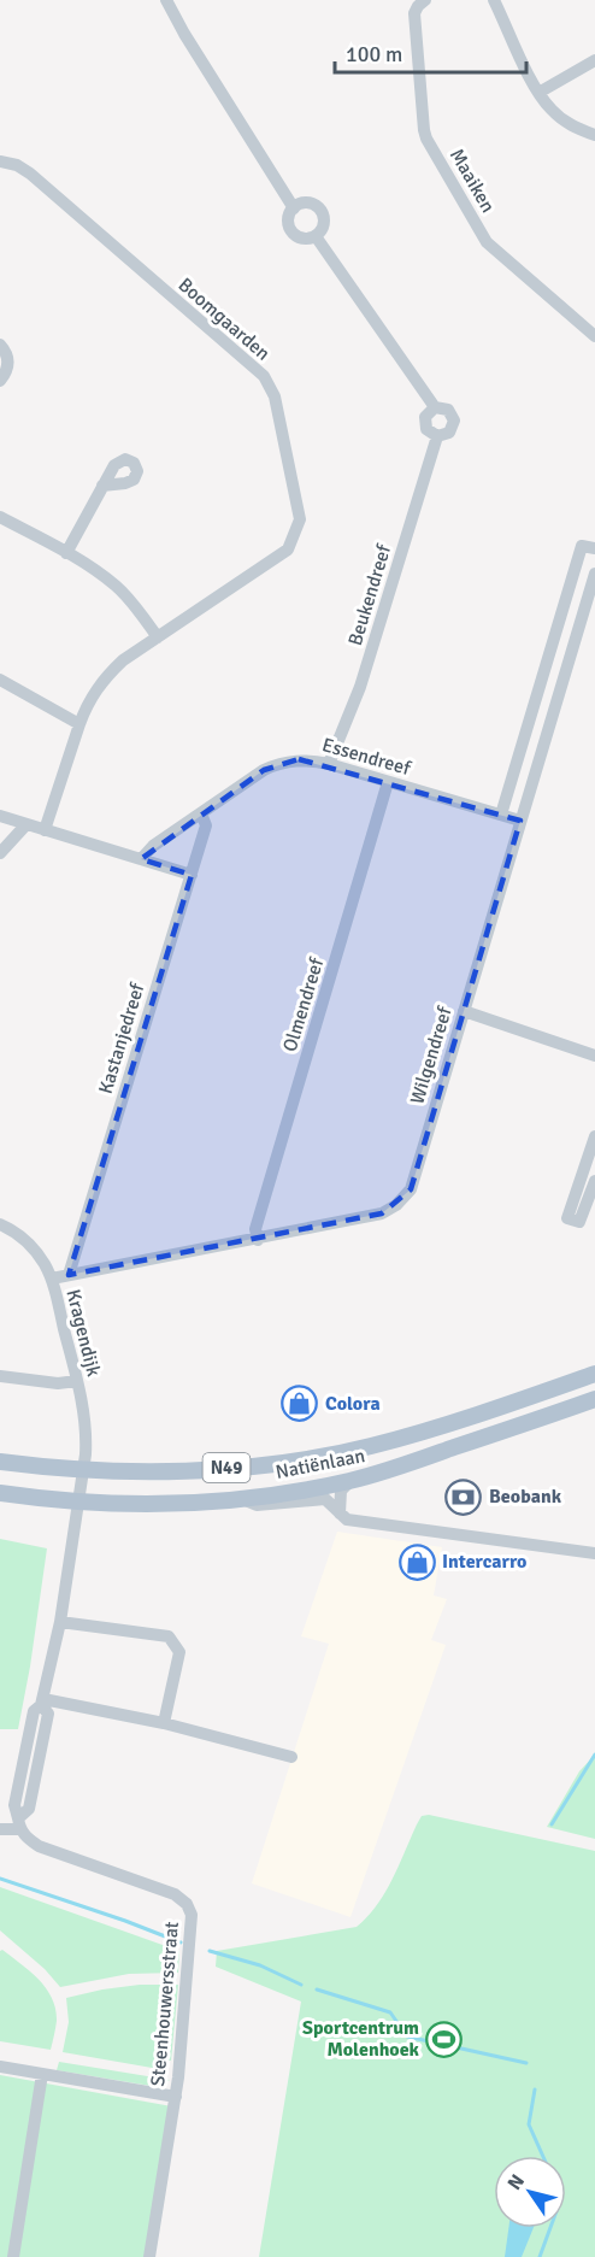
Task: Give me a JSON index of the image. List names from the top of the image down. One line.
{"streets":{"main road":["Natiënlaan","N49"],"street":["Maaiken","Boomgaarden","Beukendreef","Essendreef","Olmendreef","Kastanjedreef","Wilgendreef","Kragendijk","Steenhouwersstraat"]},"crossings":[["Beukendreef","Essendreef"],["Essendreef","Olmendreef"],["Essendreef","Kastanjedreef"],["Essendreef","Wilgendreef"],["Olmendreef","Wilgendreef"],["Kastanjedreef","Wilgendreef"],["Wilgendreef","Kragendijk"],["Kragendijk","Natiënlaan"]],"places":{"shop":["Colora","Intercarro"],"bank":["Beobank"],"sports":["Sportcentrum Molenhoek"]},"scale_bar":"100 m","north":"top left"}
